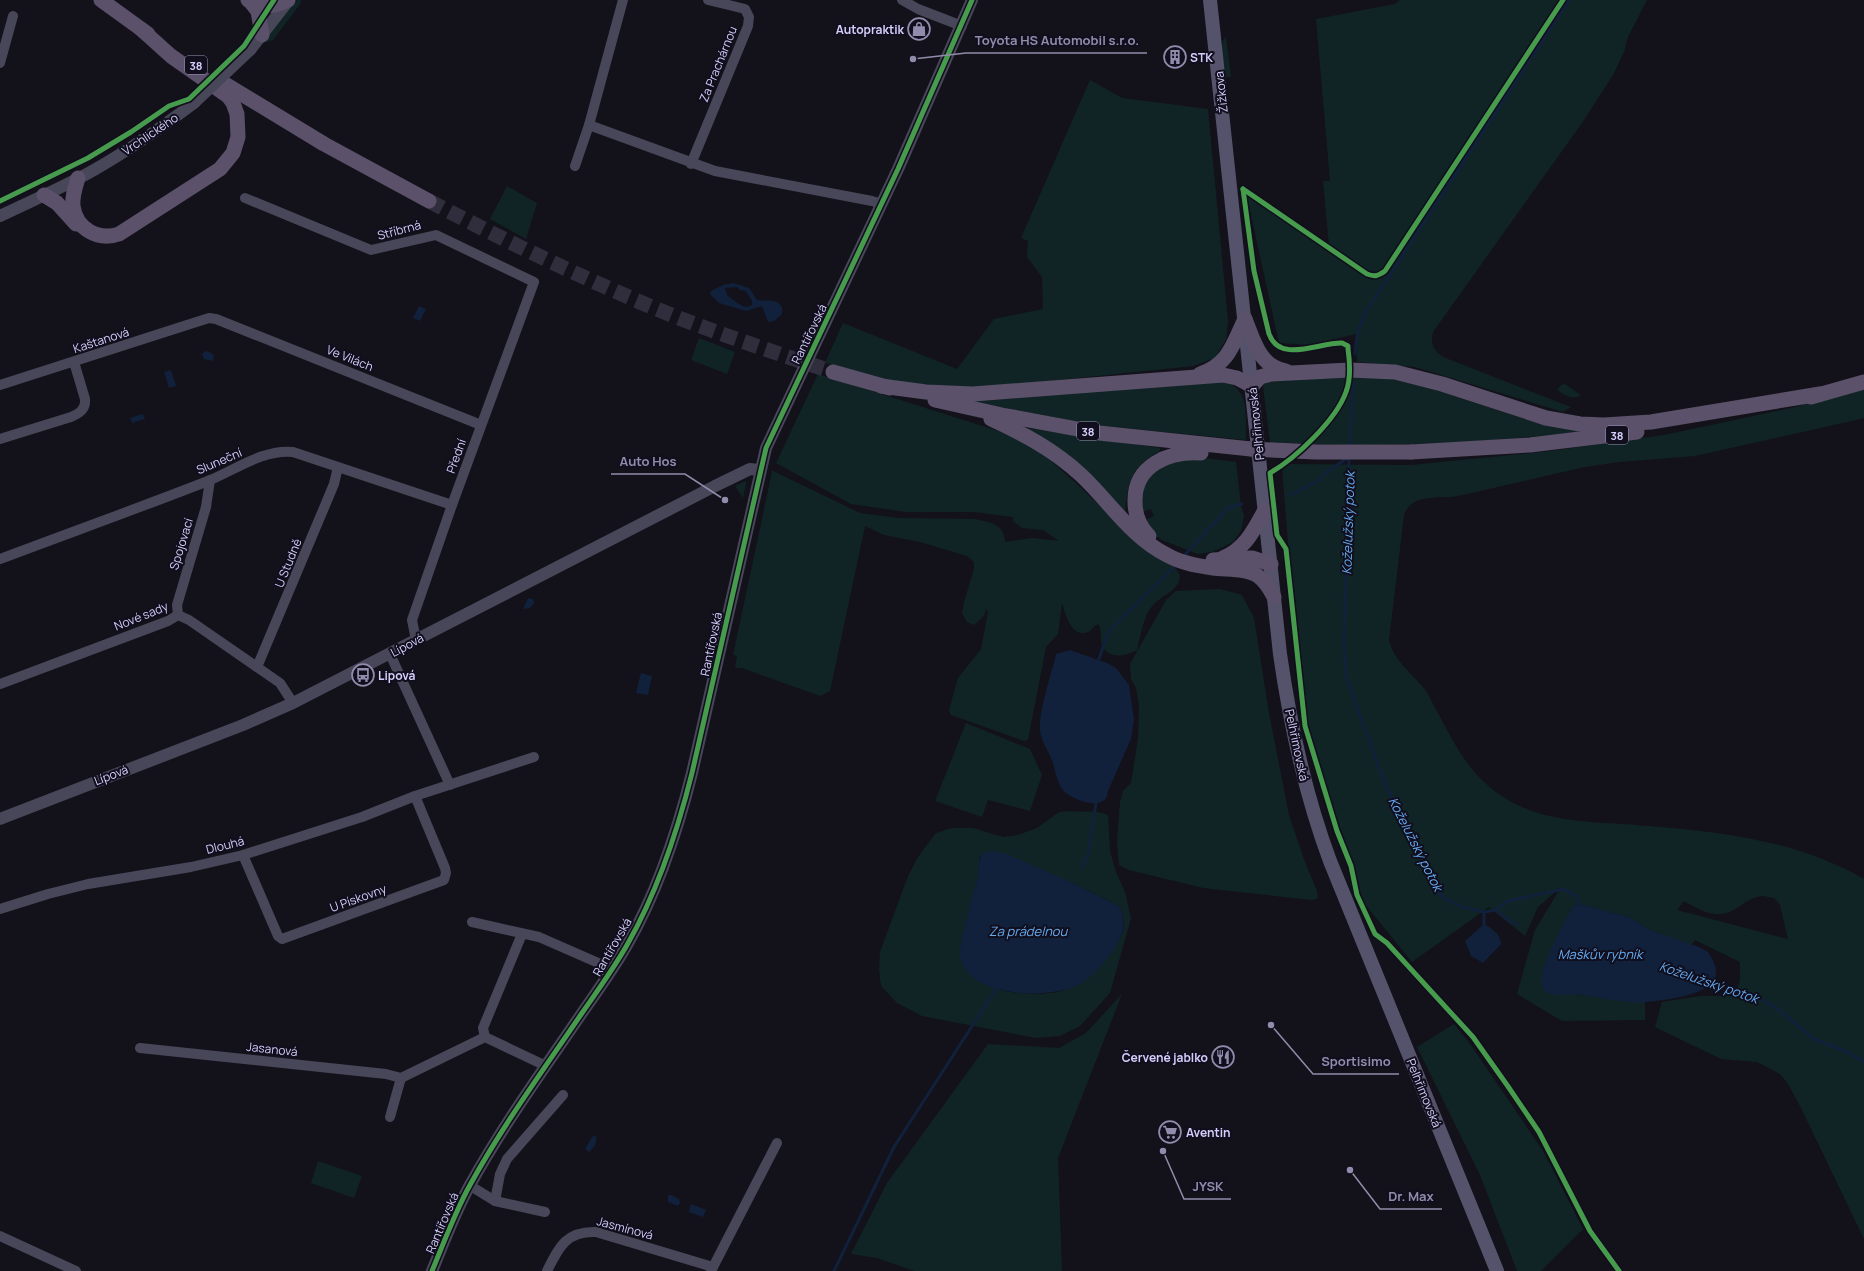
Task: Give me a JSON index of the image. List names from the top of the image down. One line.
{"streets":{"main road":["38","Žižkova","Pelhřimovská"],"street":["Za Prachárnou","Vrchlického","Stříbrná","Rantířovská","Kaštanová","Ve Vilách","Přední","Sluneční","Spojovací","U Studně","Nové sady","Lípová","Dlouhá","U Pískovny","Jasanová","Jasmínová"]},"crossings":[["Žižkova","Pelhřimovská"],["Stříbrná","Přední"],["Rantířovská","Lípová"],["Kaštanová","Ve Vilách"],["Ve Vilách","Přední"],["Přední","Sluneční"],["Přední","Lípová"],["Sluneční","Spojovací"],["Sluneční","U Studně"],["Spojovací","Nové sady"],["U Studně","Nové sady"],["Nové sady","Lípová"],["Dlouhá","U Pískovny"]],"water":["Koželužský potok","Za prádelnou","Maškův rybník"],"places":{"shop":["Autopraktik"],"building":["STK"],"other":["Toyota HS Automobil s.r.o.","Auto Hos","Sportisimo","JYSK","Dr. Max"],"bus stop":["Lipová"],"restaurant":["Červené jablko"],"supermarket":["Aventin"]}}
